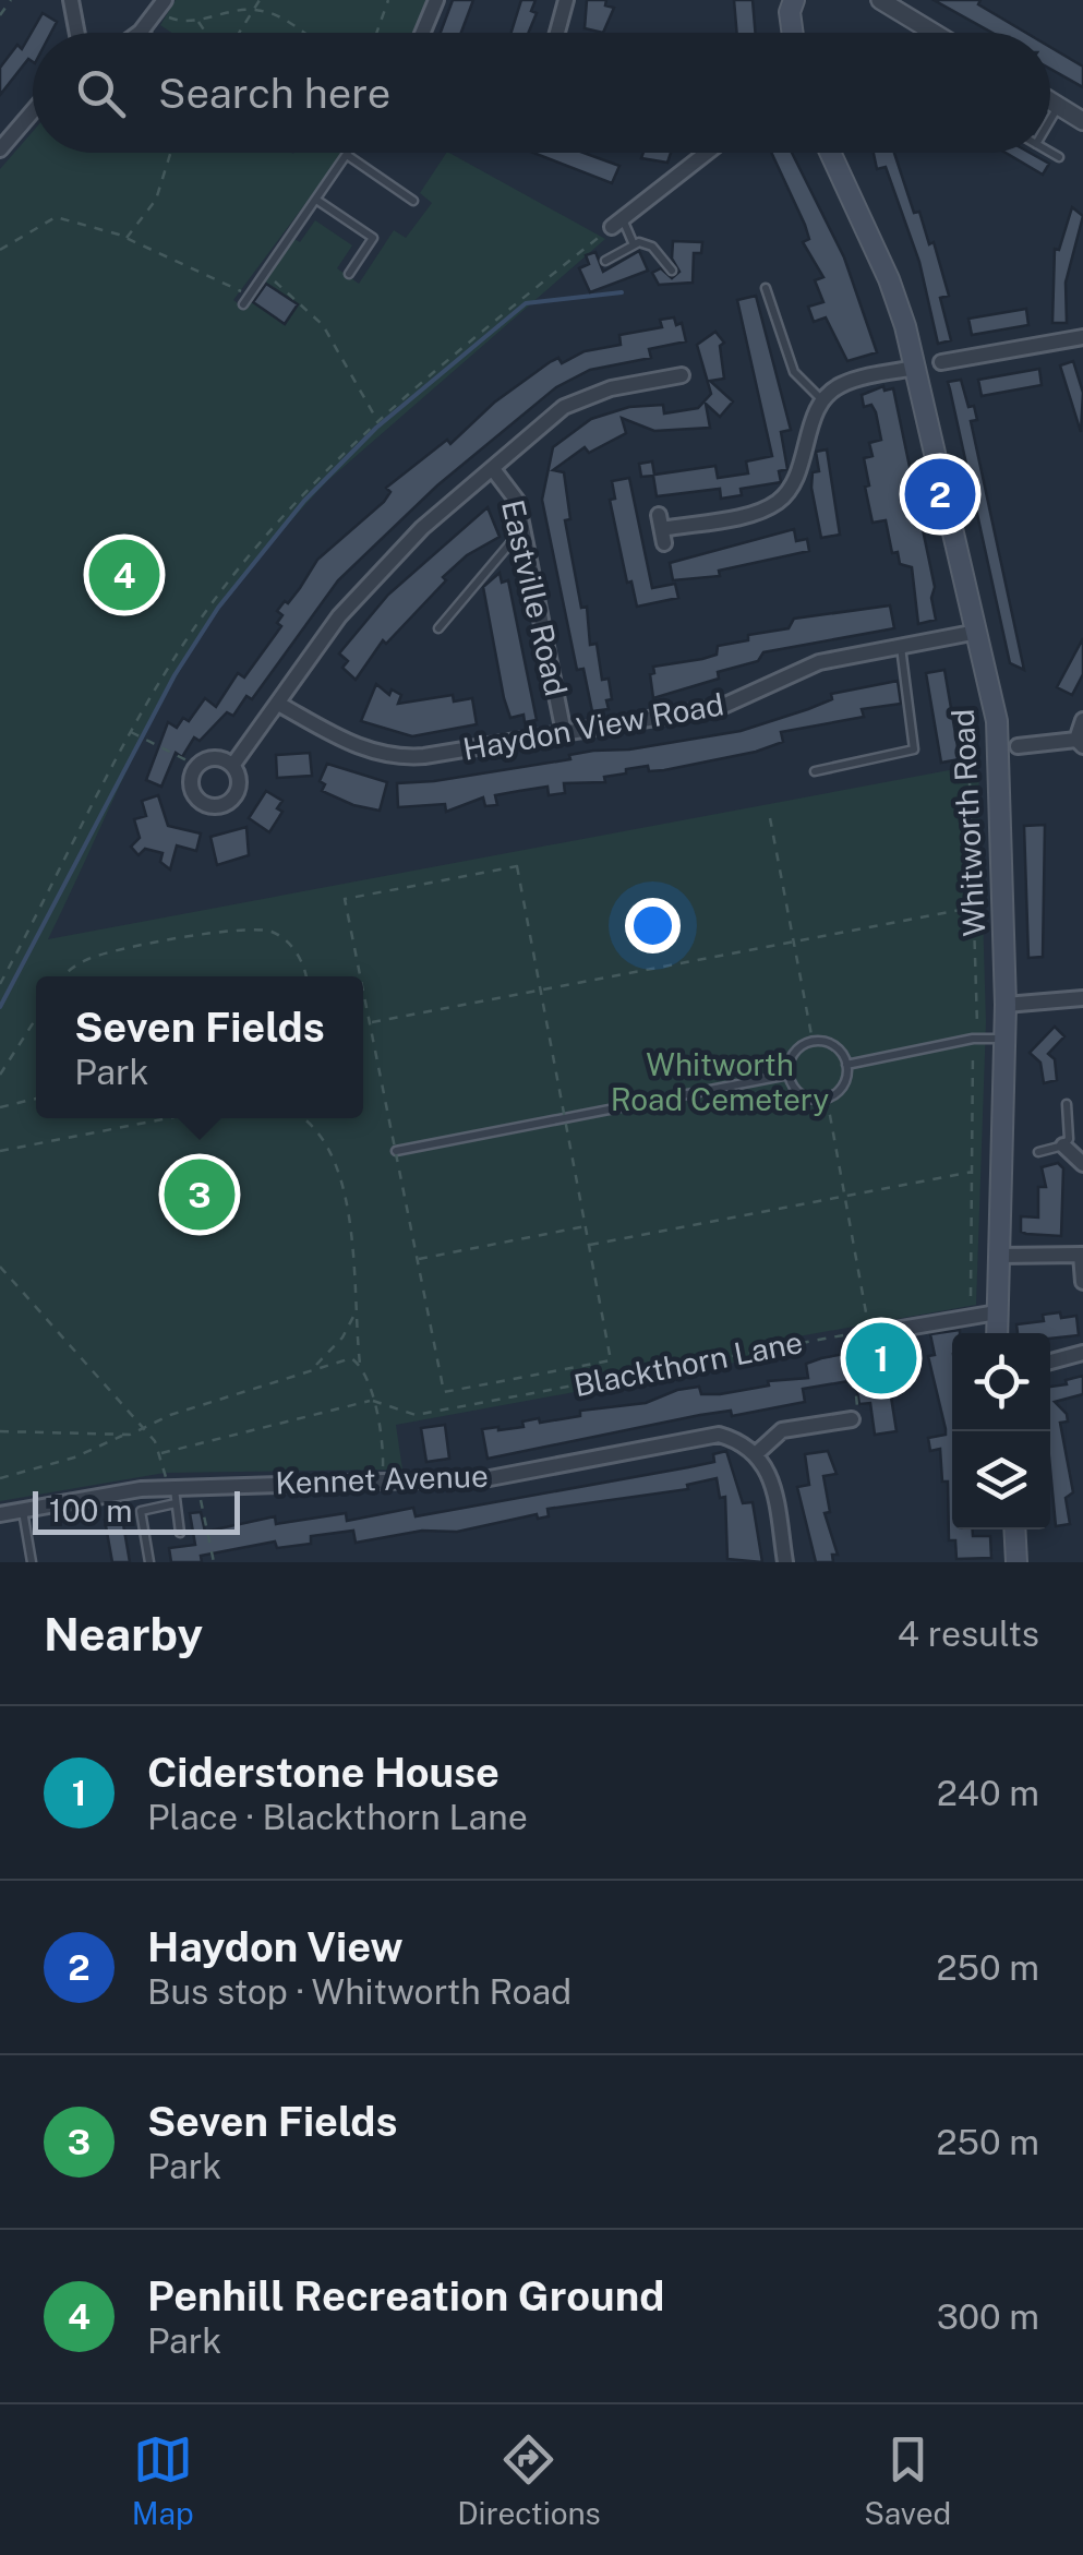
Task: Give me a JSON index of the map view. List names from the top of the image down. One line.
{"streets":{"main road":["Whitworth Road"],"street":["Eastville Road","Haydon View Road","Kennet Avenue"],"path":["Blackthorn Lane"]},"crossings":[["Eastville Road","Haydon View Road"],["Haydon View Road","Whitworth Road"]],"parks":["Whitworth Road Cemetery"],"scale_bar":"100 m","page":{"search":"Search here","pins":["2","4","3","1"],"popup":["Seven Fields","Park"],"scale":"100 m","heading":["Nearby","4 results"],"list":[{"mark":"1","name":"Ciderstone House","note":"Place · Blackthorn Lane","value":"240 m"},{"mark":"2","name":"Haydon View","note":"Bus stop · Whitworth Road","value":"250 m"},{"mark":"3","name":"Seven Fields","note":"Park","value":"250 m"},{"mark":"4","name":"Penhill Recreation Ground","note":"Park","value":"300 m"}],"nav":["Map","Directions","Saved"]}}
